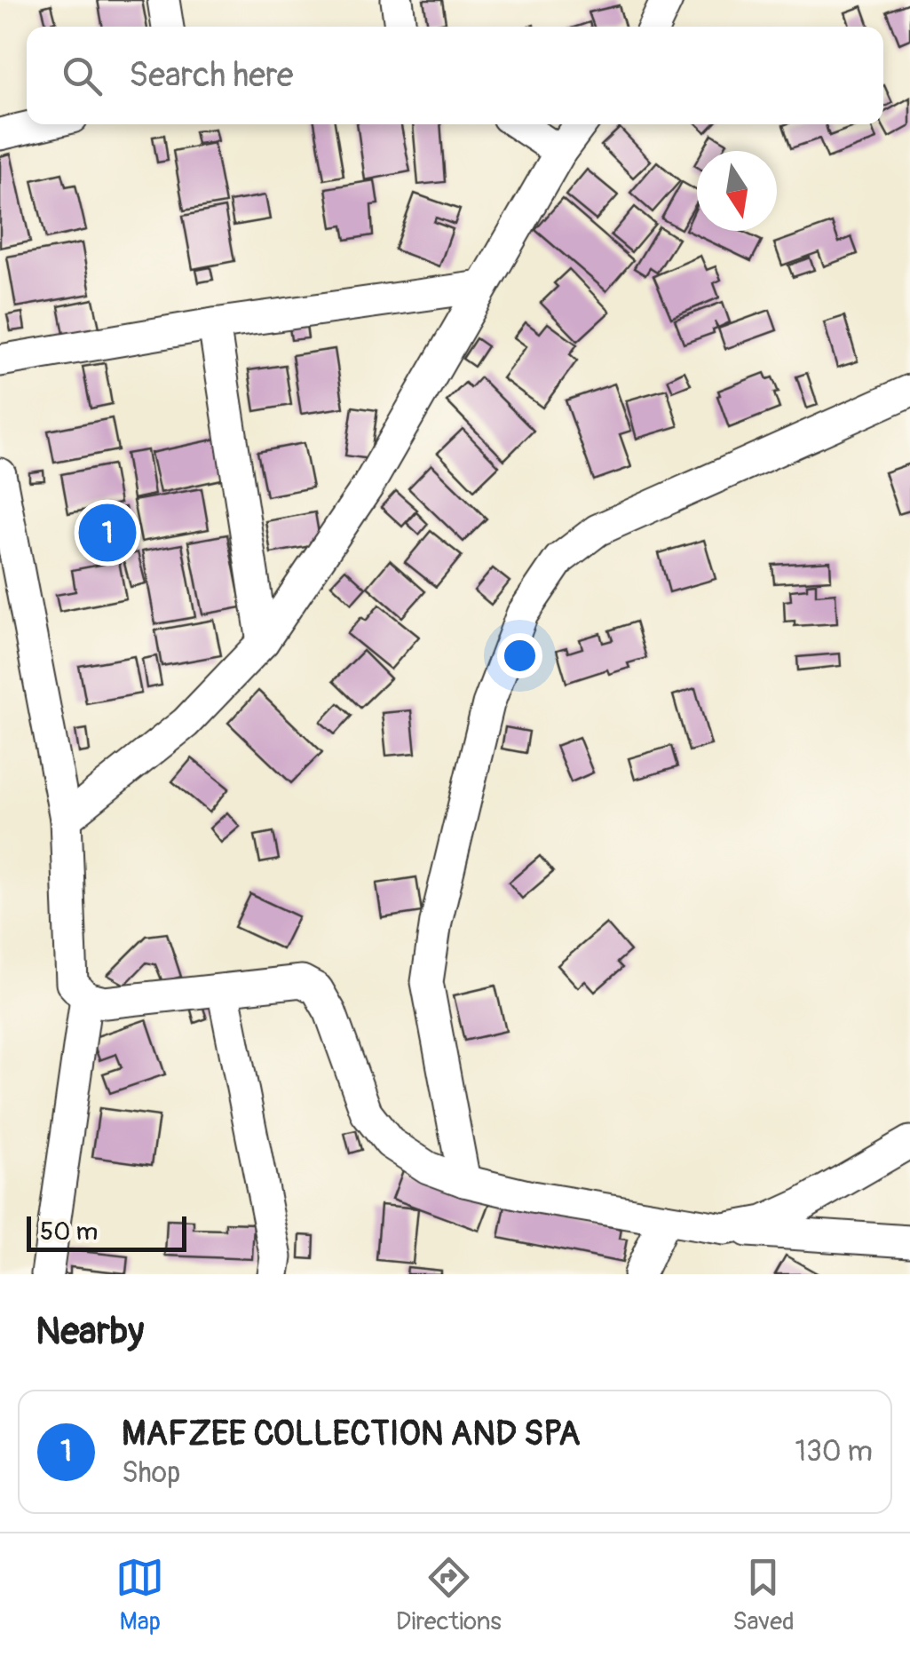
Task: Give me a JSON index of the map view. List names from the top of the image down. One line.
{"scale_bar":"50 m","north":"bottom","page":{"search":"Search here","pins":"1","scale":"50 m","heading":"Nearby","list":[{"mark":"1","name":"MAFZEE COLLECTION AND SPA","note":"Shop","value":"130 m"}],"nav":["Map","Directions","Saved"]}}
